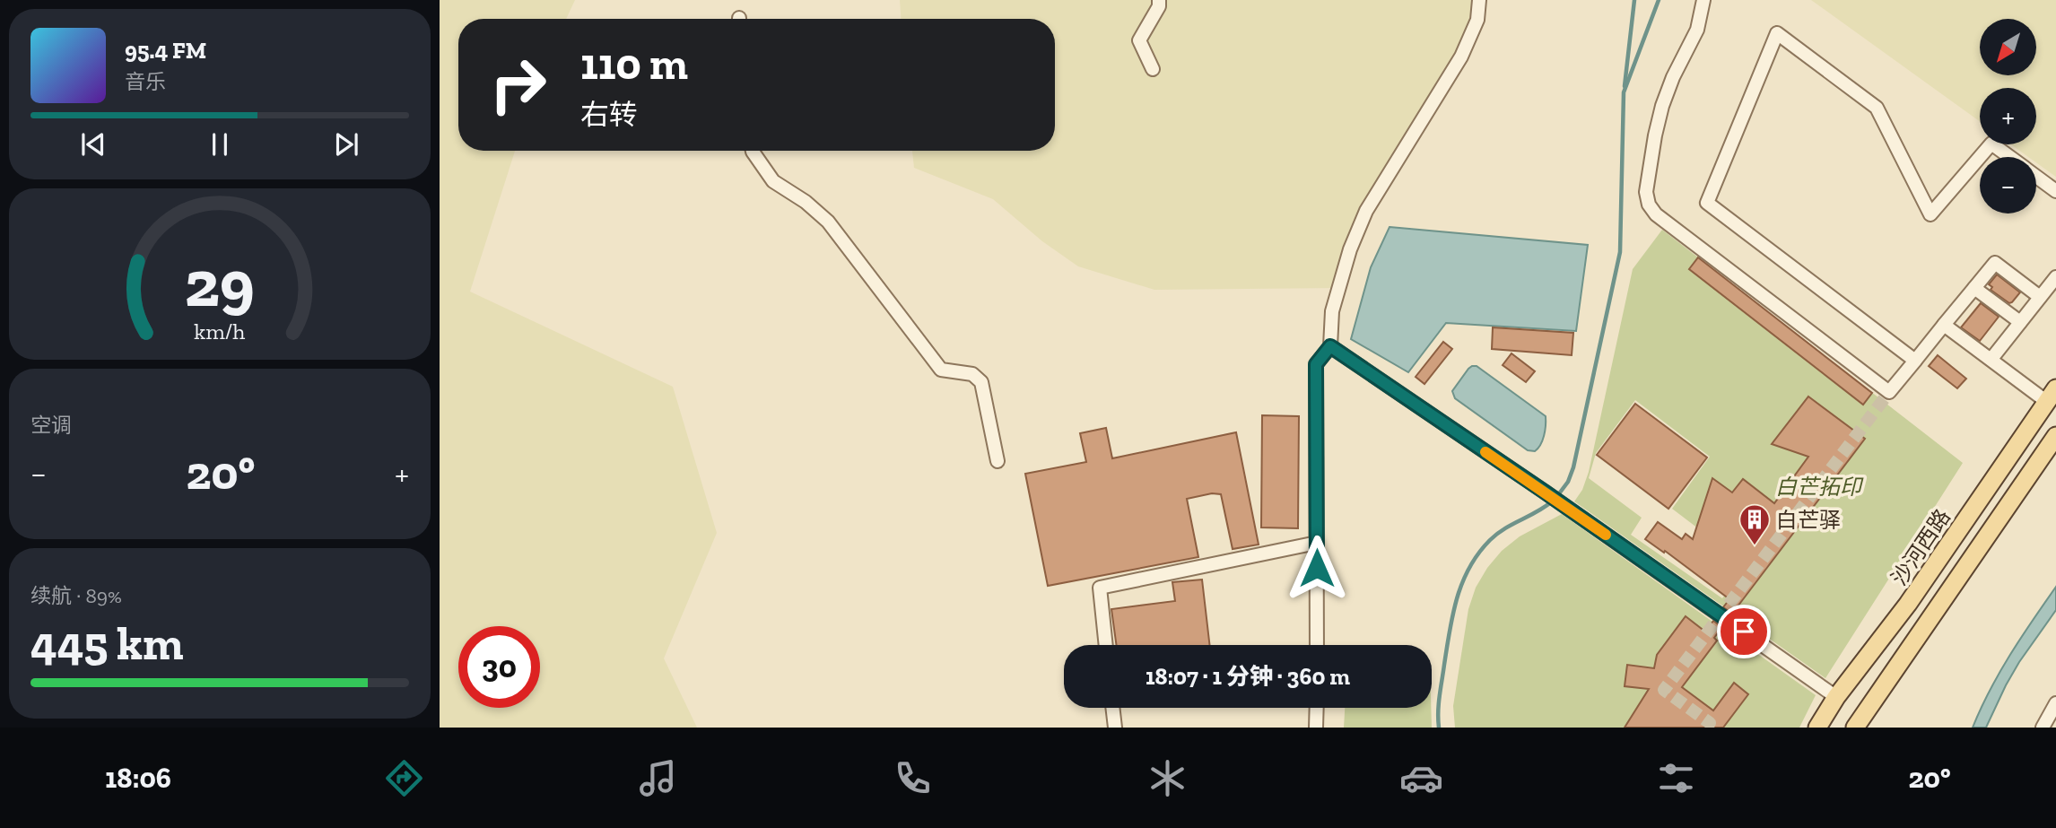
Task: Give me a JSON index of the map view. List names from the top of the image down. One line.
{"streets":{"main road":["沙河西路"]},"parks":["白芒拓印"],"places":{"building":["白芒驿"]},"north":"bottom left","page":{"map_buttons":["+","−"],"turn":["110 m","右转"],"song":["95.4 FM","音乐"],"tile":["空调",["续航 · 89%","445 km"]],"heat":["−","20°","+"],"limit":"30","trip":"18:07 · 1 分钟 · 360 m","tabs":["18:06","20°"],"gauge":["29","km/h"]}}
